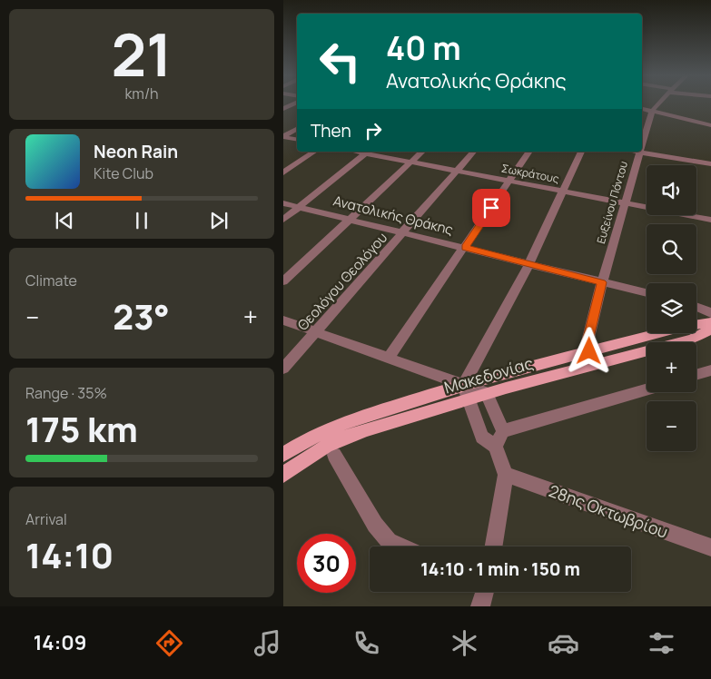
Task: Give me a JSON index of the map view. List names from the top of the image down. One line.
{"streets":{"main road":["Μακεδονίας"],"street":["Σωκράτους","Ευξείνου Πόντου","Ανατολικής Θράκης","Θεολόγου Θεολόγου","28ης Οκτωβρίου"]},"crossings":[["Σωκράτους","Ευξείνου Πόντου"],["Σωκράτους","Θεολόγου Θεολόγου"],["Ευξείνου Πόντου","Ανατολικής Θράκης"],["Ευξείνου Πόντου","Μακεδονίας"],["Ανατολικής Θράκης","Θεολόγου Θεολόγου"]],"page":{"tile":[["21","km/h"],"Climate",["Range · 35%","175 km"],["Arrival","14:10"]],"turn":["40 m","Ανατολικής Θράκης"],"then":"Then","song":["Neon Rain","Kite Club"],"map_buttons":["+","−"],"heat":["−","23°","+"],"limit":"30","trip":"14:10 · 1 min · 150 m","tabs":"14:09"}}
